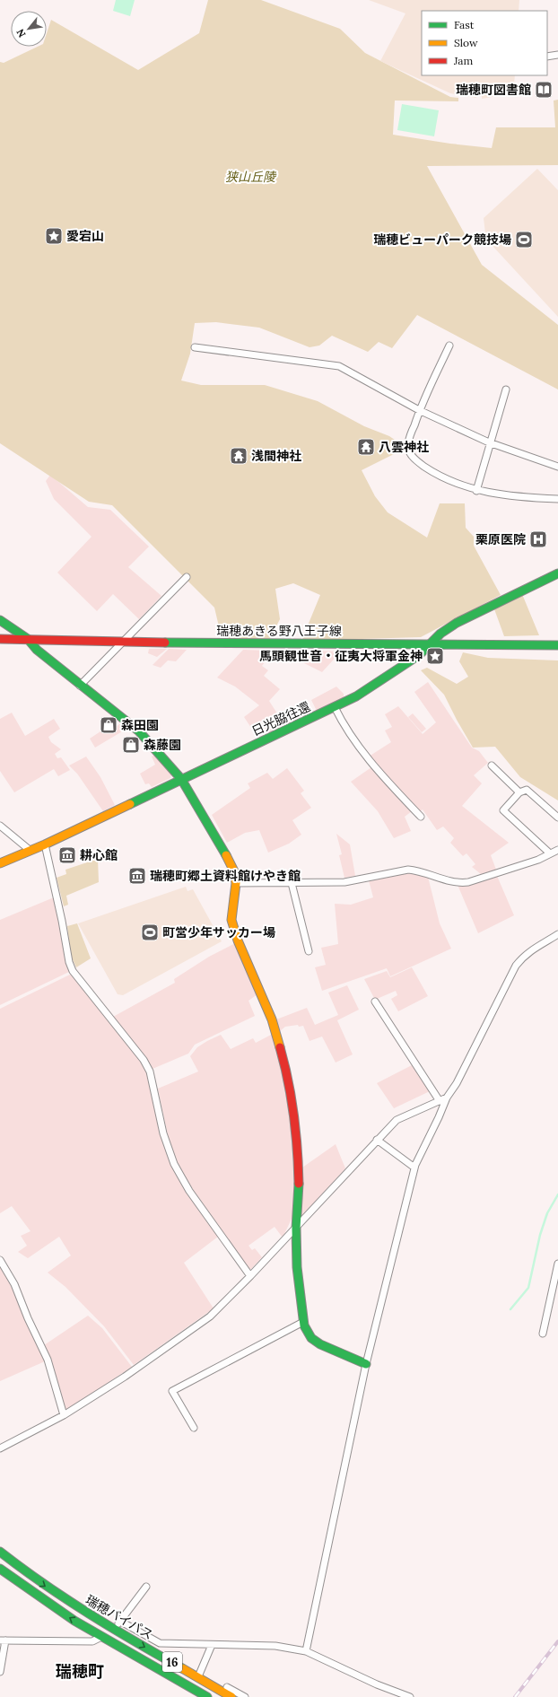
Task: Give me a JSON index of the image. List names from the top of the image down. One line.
{"streets":{"main road":["瑞穂あきる野八王子線","日光脇往還","瑞穂バイパス","16"]},"crossings":[["瑞穂あきる野八王子線","日光脇往還"]],"districts":["瑞穂町"],"parks":["狭山丘陵"],"places":{"library":["瑞穂町図書館"],"place":["愛宕山","馬頭観世音・征夷大将軍金神"],"sports":["瑞穂ビューパーク競技場","町営少年サッカー場"],"temple":["八雲神社","浅間神社"],"hospital":["栗原医院"],"shop":["森田園","森藤園"],"museum":["耕心館","瑞穂町郷土資料館けやき館"]},"legend":["Fast","Slow","Jam"],"north":"bottom left"}
